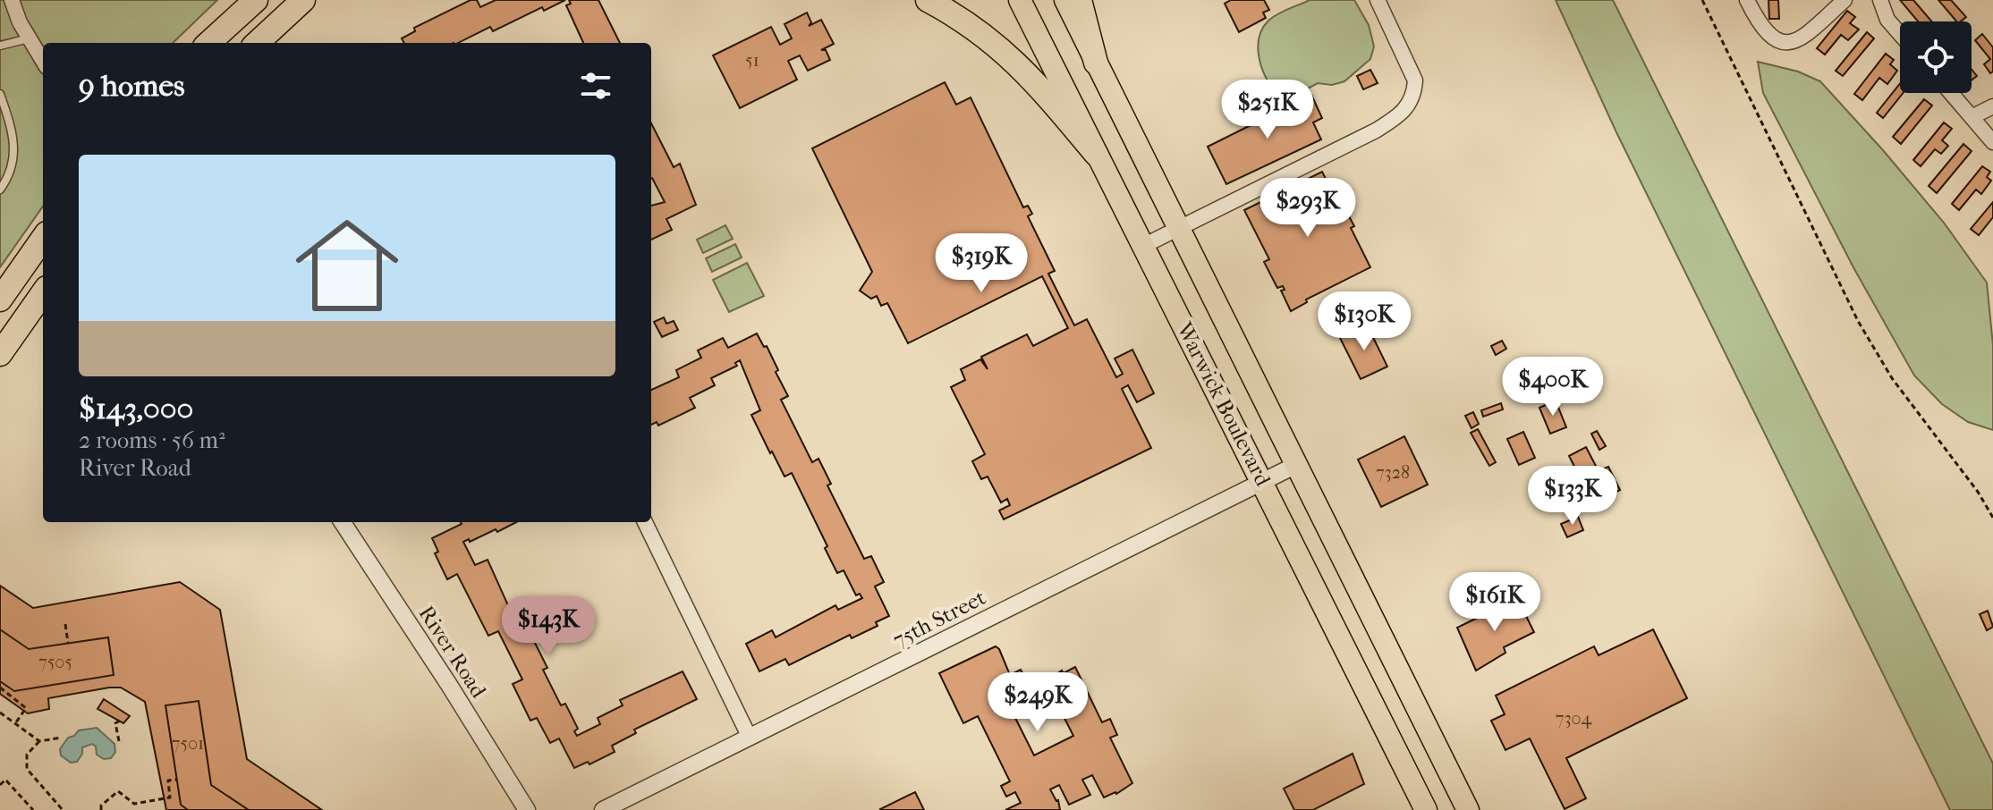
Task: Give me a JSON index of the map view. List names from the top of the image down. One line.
{"streets":{"main road":["Warwick Boulevard"],"street":["75th Street","River Road"]},"crossings":[["Warwick Boulevard","75th Street"]],"house_numbers":["51","7328","7505","7304","7501"],"page":{"heading":"9 homes","price":["$251K","$293K","$319K","$130K","$400K","$133K","$161K","$143K","$249K"],"list":[{"name":"$143,000","note":"2 rooms · 56 m² · River Road"}]}}
